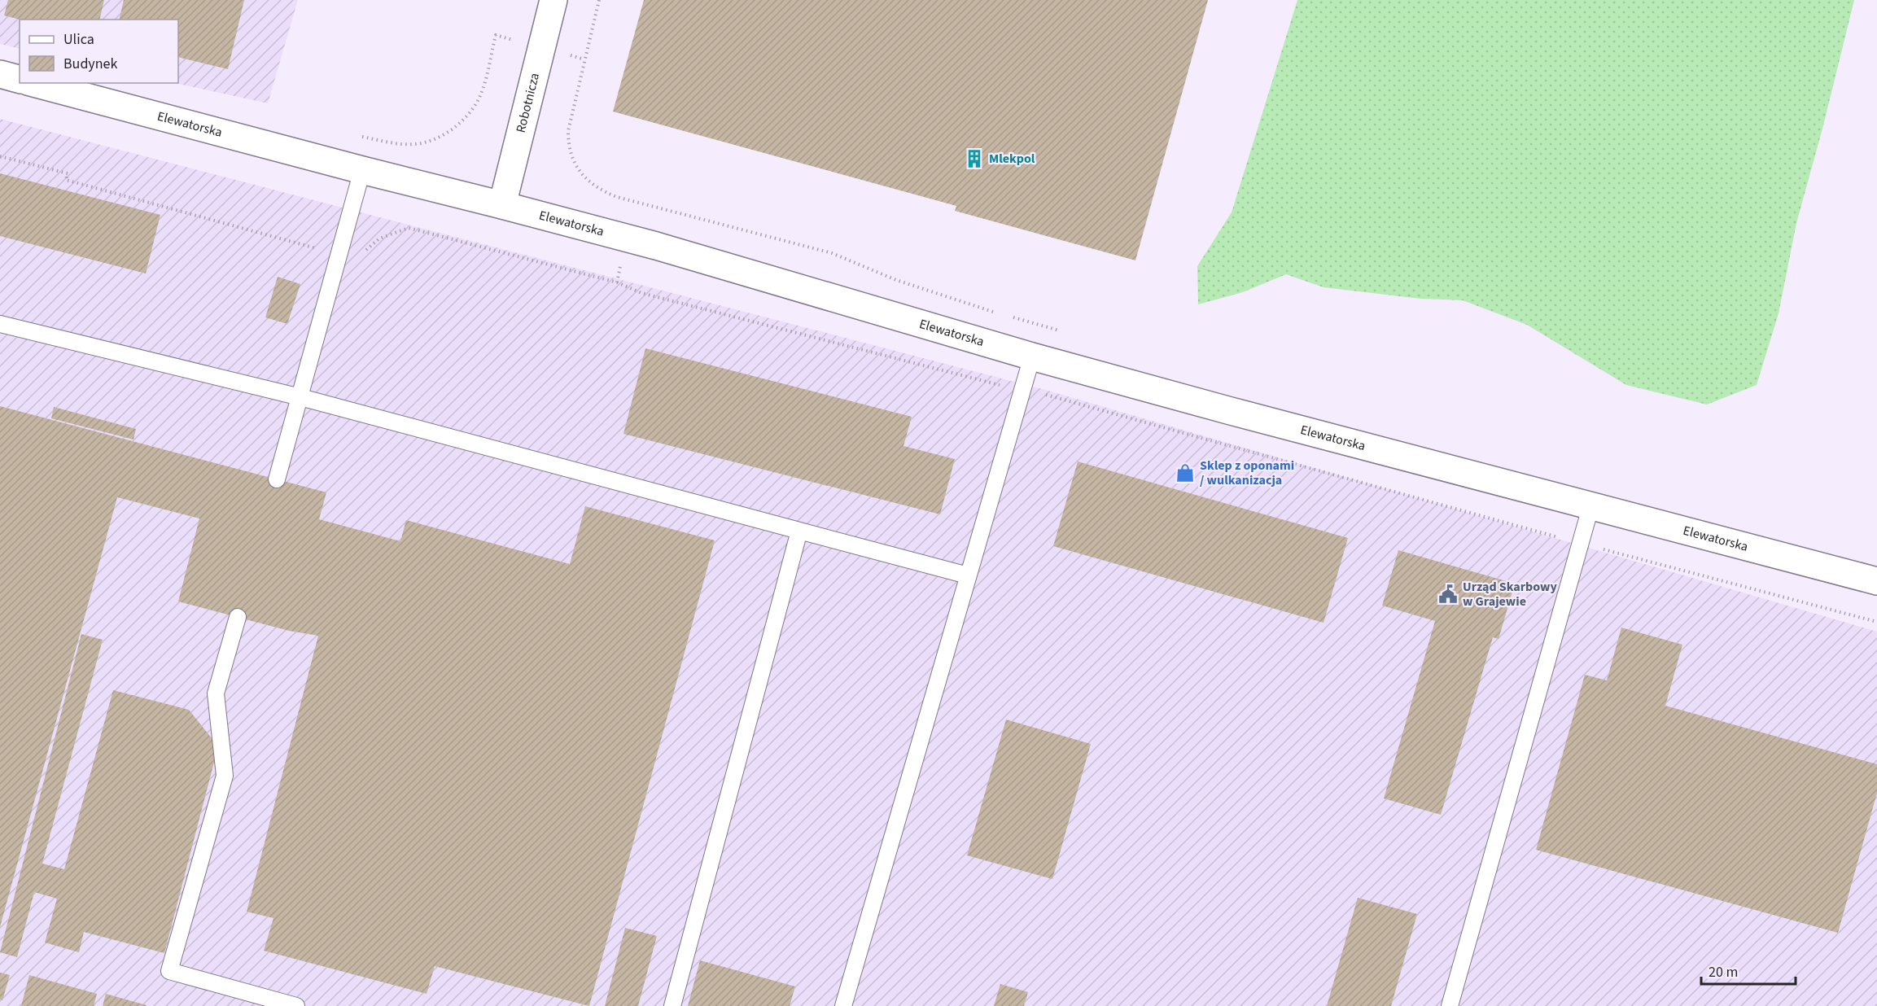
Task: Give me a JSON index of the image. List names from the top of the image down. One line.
{"streets":{"street":["Robotnicza","Elewatorska"]},"crossings":[["Robotnicza","Elewatorska"]],"places":{"building":["Mlekpol"],"shop":["Sklep z oponami / wulkanizacja"],"public building":["Urząd Skarbowy w Grajewie"]},"legend":["Ulica","Budynek"],"scale_bar":"20 m"}
